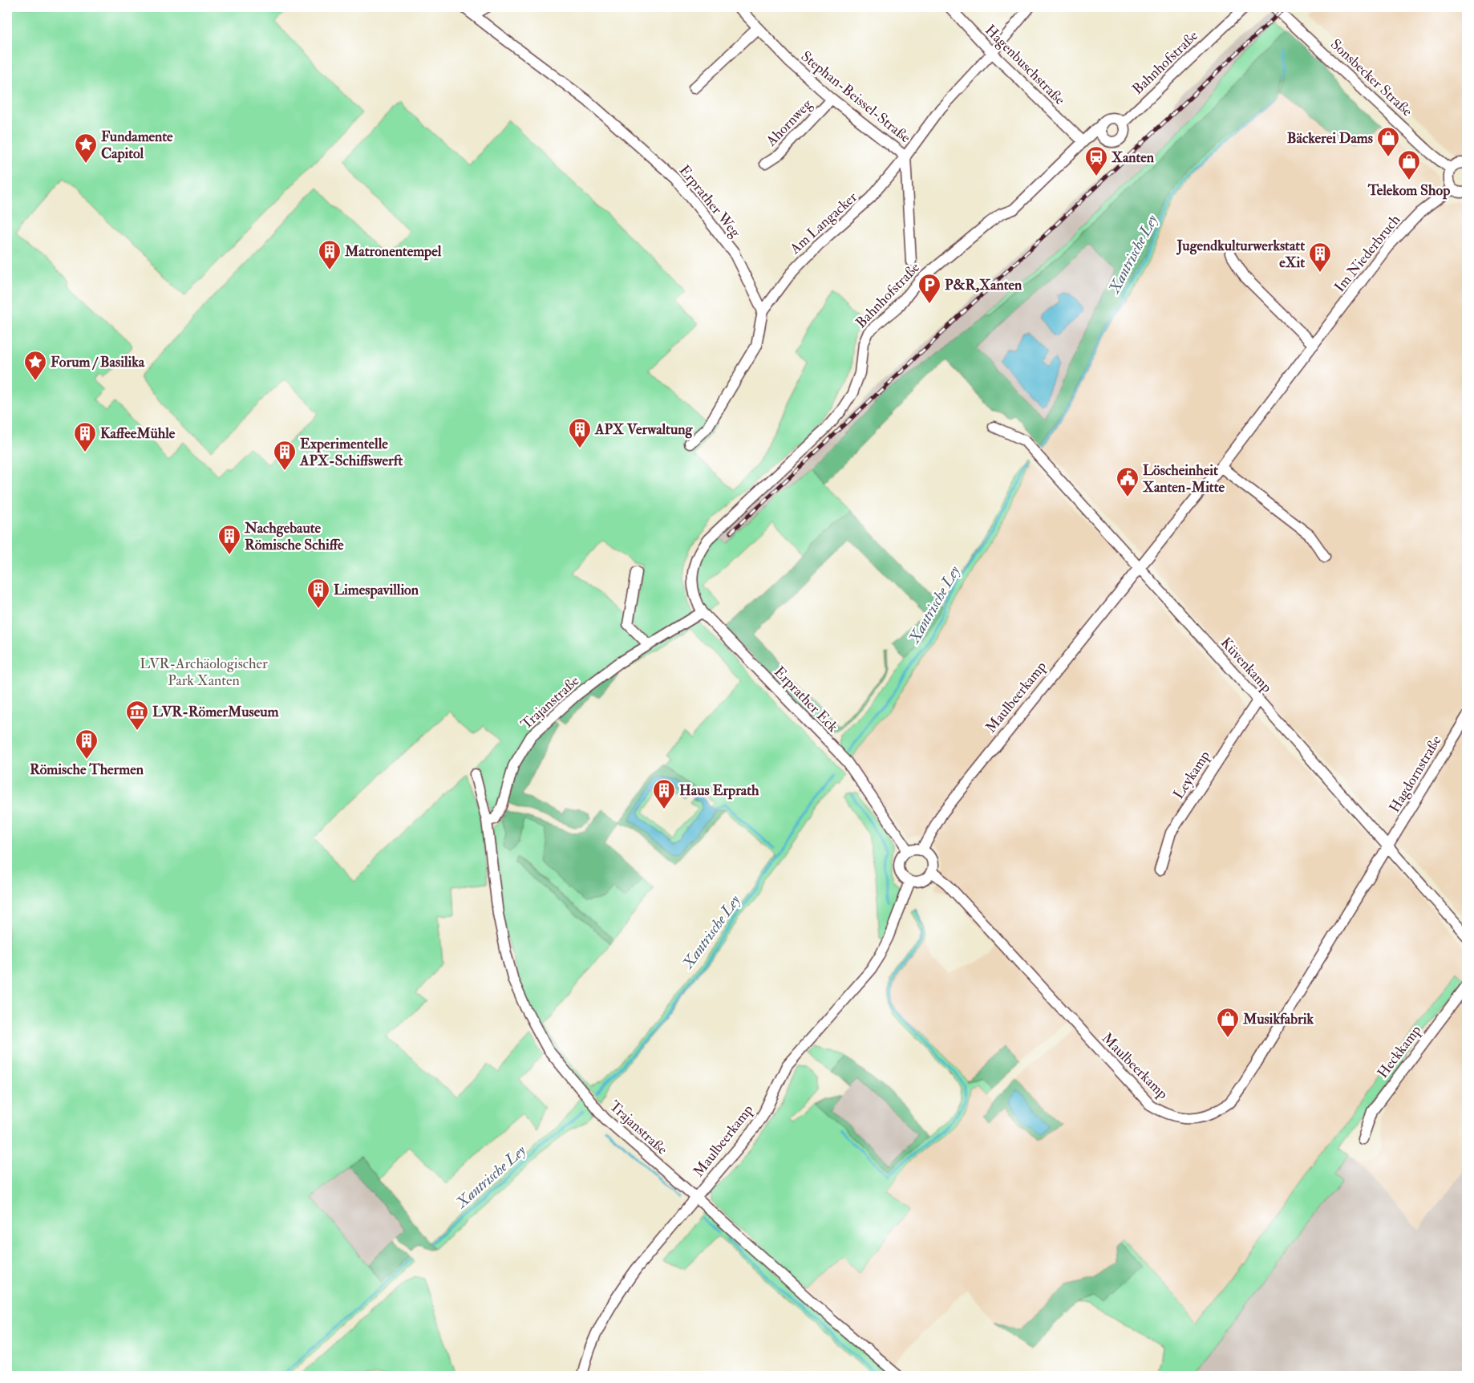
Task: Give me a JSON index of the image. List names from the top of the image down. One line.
{"streets":{"street":["Bahnhofstraße","Hagenbuschstraße","Sonsbecker Straße","Stephan-Beissel-Straße","Ahornweg","Erprather Weg","Am Langacker","Im Niederbruch","Küvenkamp","Maulbeerkamp","Erprather Eck","Trajanstraße","Hagdornstraße","Leykamp","Heckkamp"]},"crossings":[["Bahnhofstraße","Hagenbuschstraße"],["Bahnhofstraße","Erprather Eck"],["Hagenbuschstraße","Am Langacker"],["Stephan-Beissel-Straße","Ahornweg"],["Stephan-Beissel-Straße","Am Langacker"],["Erprather Weg","Am Langacker"],["Im Niederbruch","Küvenkamp"],["Im Niederbruch","Maulbeerkamp"],["Küvenkamp","Maulbeerkamp"],["Küvenkamp","Hagdornstraße"],["Küvenkamp","Leykamp"],["Maulbeerkamp","Erprather Eck"],["Maulbeerkamp","Trajanstraße"],["Maulbeerkamp","Hagdornstraße"],["Erprather Eck","Trajanstraße"]],"water":["Xantrische Ley"],"parks":["LVR-Archäologischer Park Xanten"],"places":{"shop":["Bäckerei Dams","Telekom Shop","Musikfabrik"],"place":["Fundamente Capitol","Forum / Basilika"],"station":["Xanten"],"building":["Matronentempel","Jugendkulturwerkstatt eXit","APX Verwaltung","KaffeeMühle","Experimentelle APX-Schiffswerft","Nachgebaute Römische Schiffe","Limespavillion","Römische Thermen","Haus Erprath"],"parking":["P&R,Xanten"],"public building":["Löscheinheit Xanten-Mitte"],"museum":["LVR-RömerMuseum"]}}
